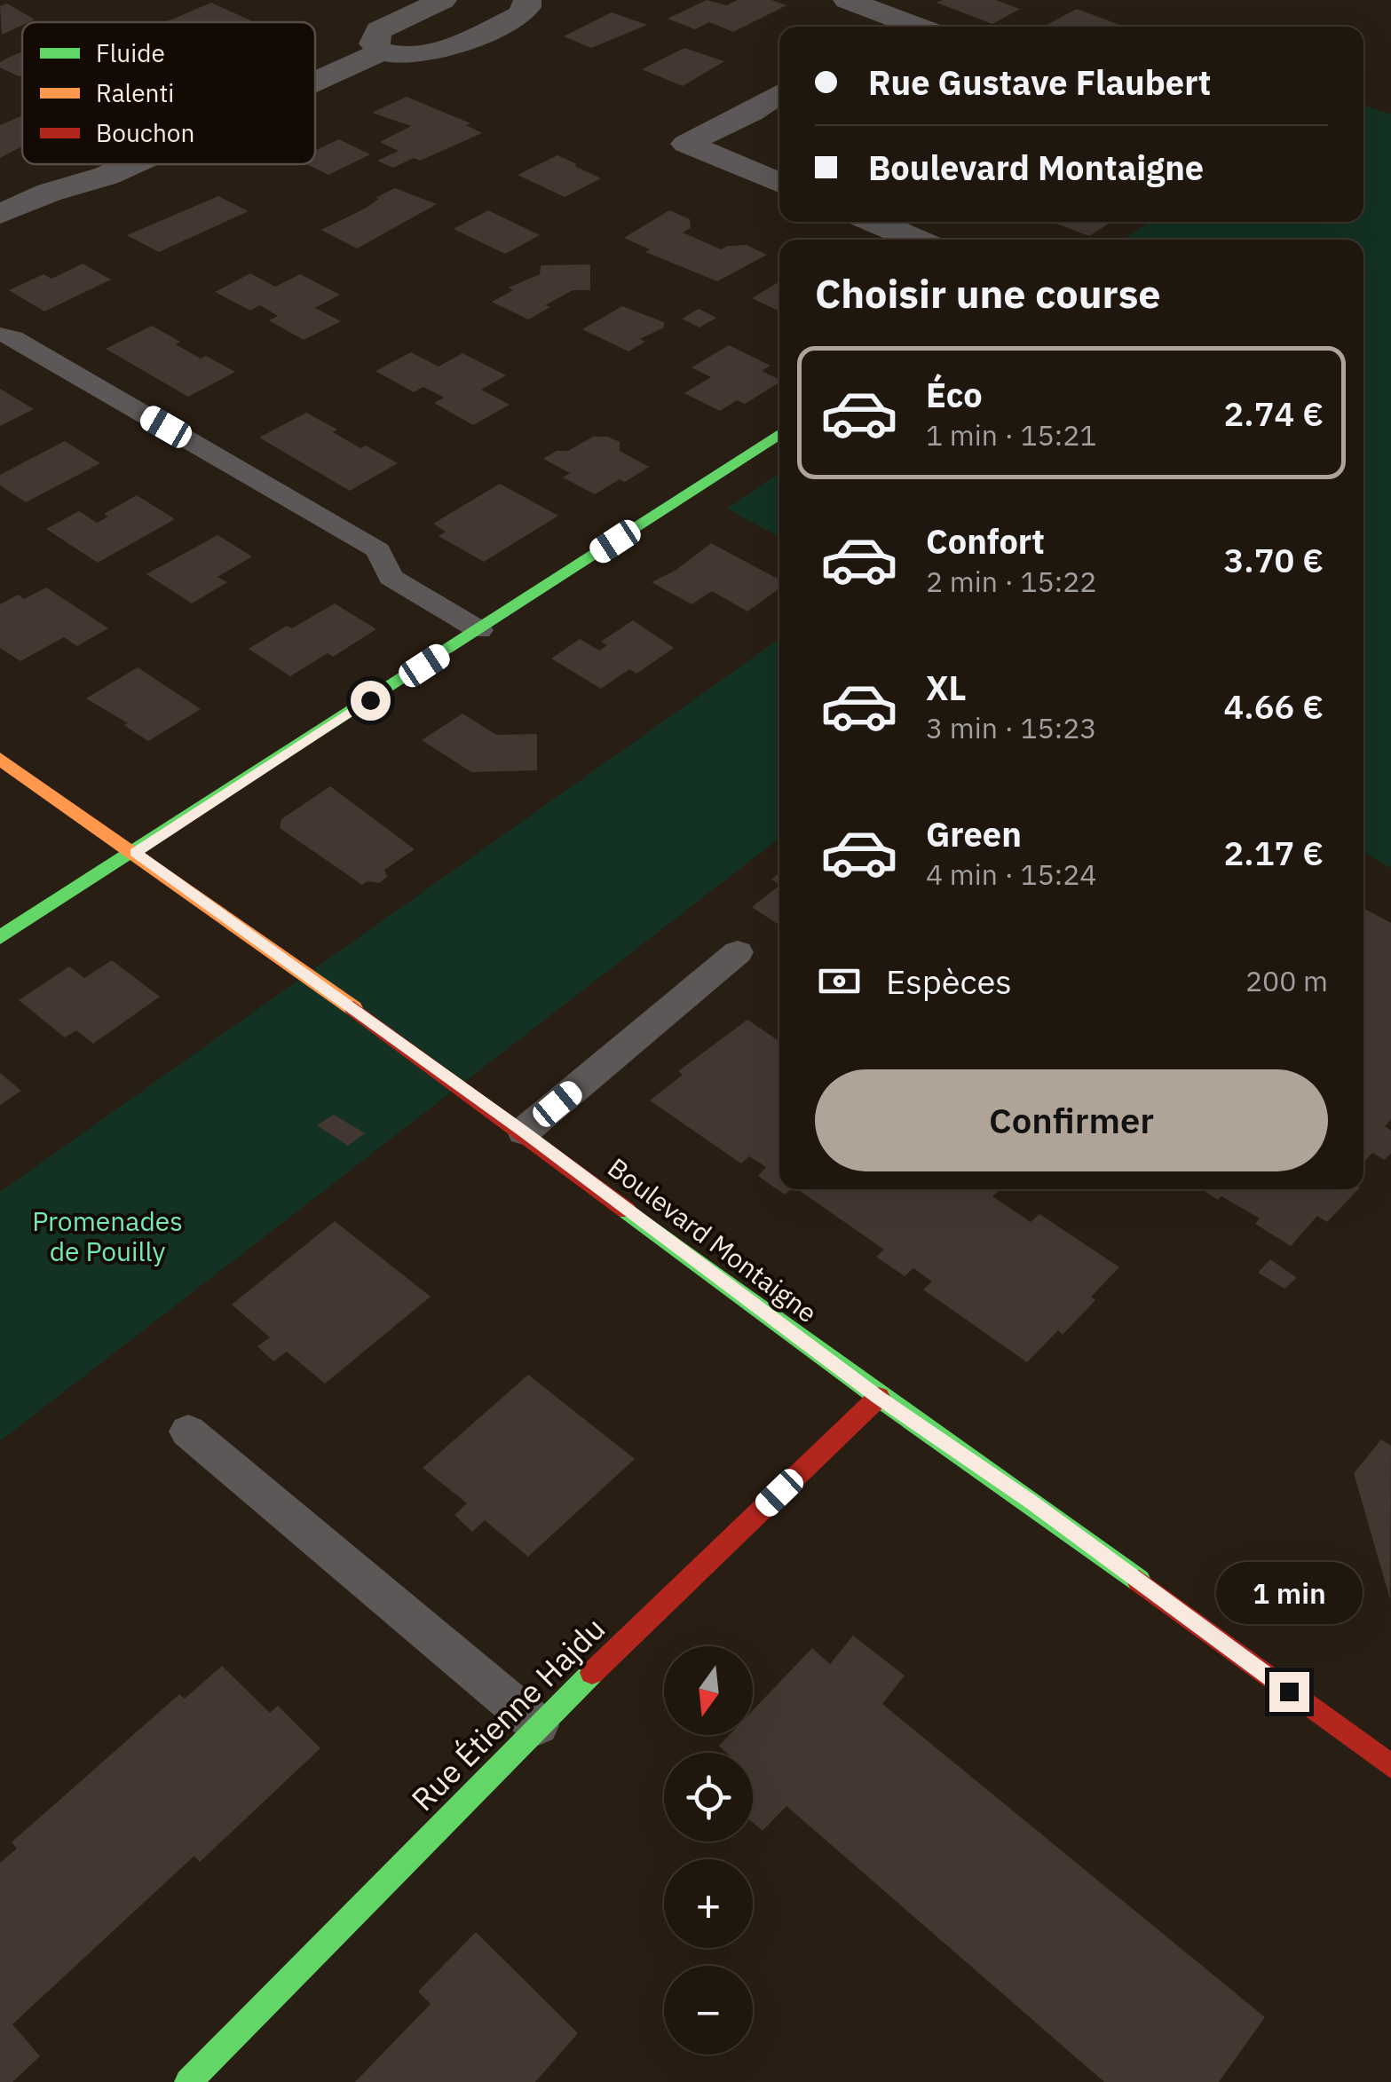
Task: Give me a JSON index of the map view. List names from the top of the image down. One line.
{"streets":{"street":["Boulevard Montaigne","Rue Étienne Hajdu"]},"crossings":[["Boulevard Montaigne","Rue Étienne Hajdu"]],"parks":["Promenades de Pouilly"],"legend":["Fluide","Ralenti","Bouchon"],"north":"bottom","page":{"banner":["Rue Gustave Flaubert","Boulevard Montaigne"],"heading":"Choisir une course","list":[{"name":"Éco","note":"1 min · 15:21","value":"2.74 €"},{"name":"Confort","note":"2 min · 15:22","value":"3.70 €"},{"name":"XL","note":"3 min · 15:23","value":"4.66 €"},{"name":"Green","note":"4 min · 15:24","value":"2.17 €"}],"pay":["Espèces","200 m"],"buttons":"Confirmer","bubble":"1 min","map_buttons":["+","−"]}}
